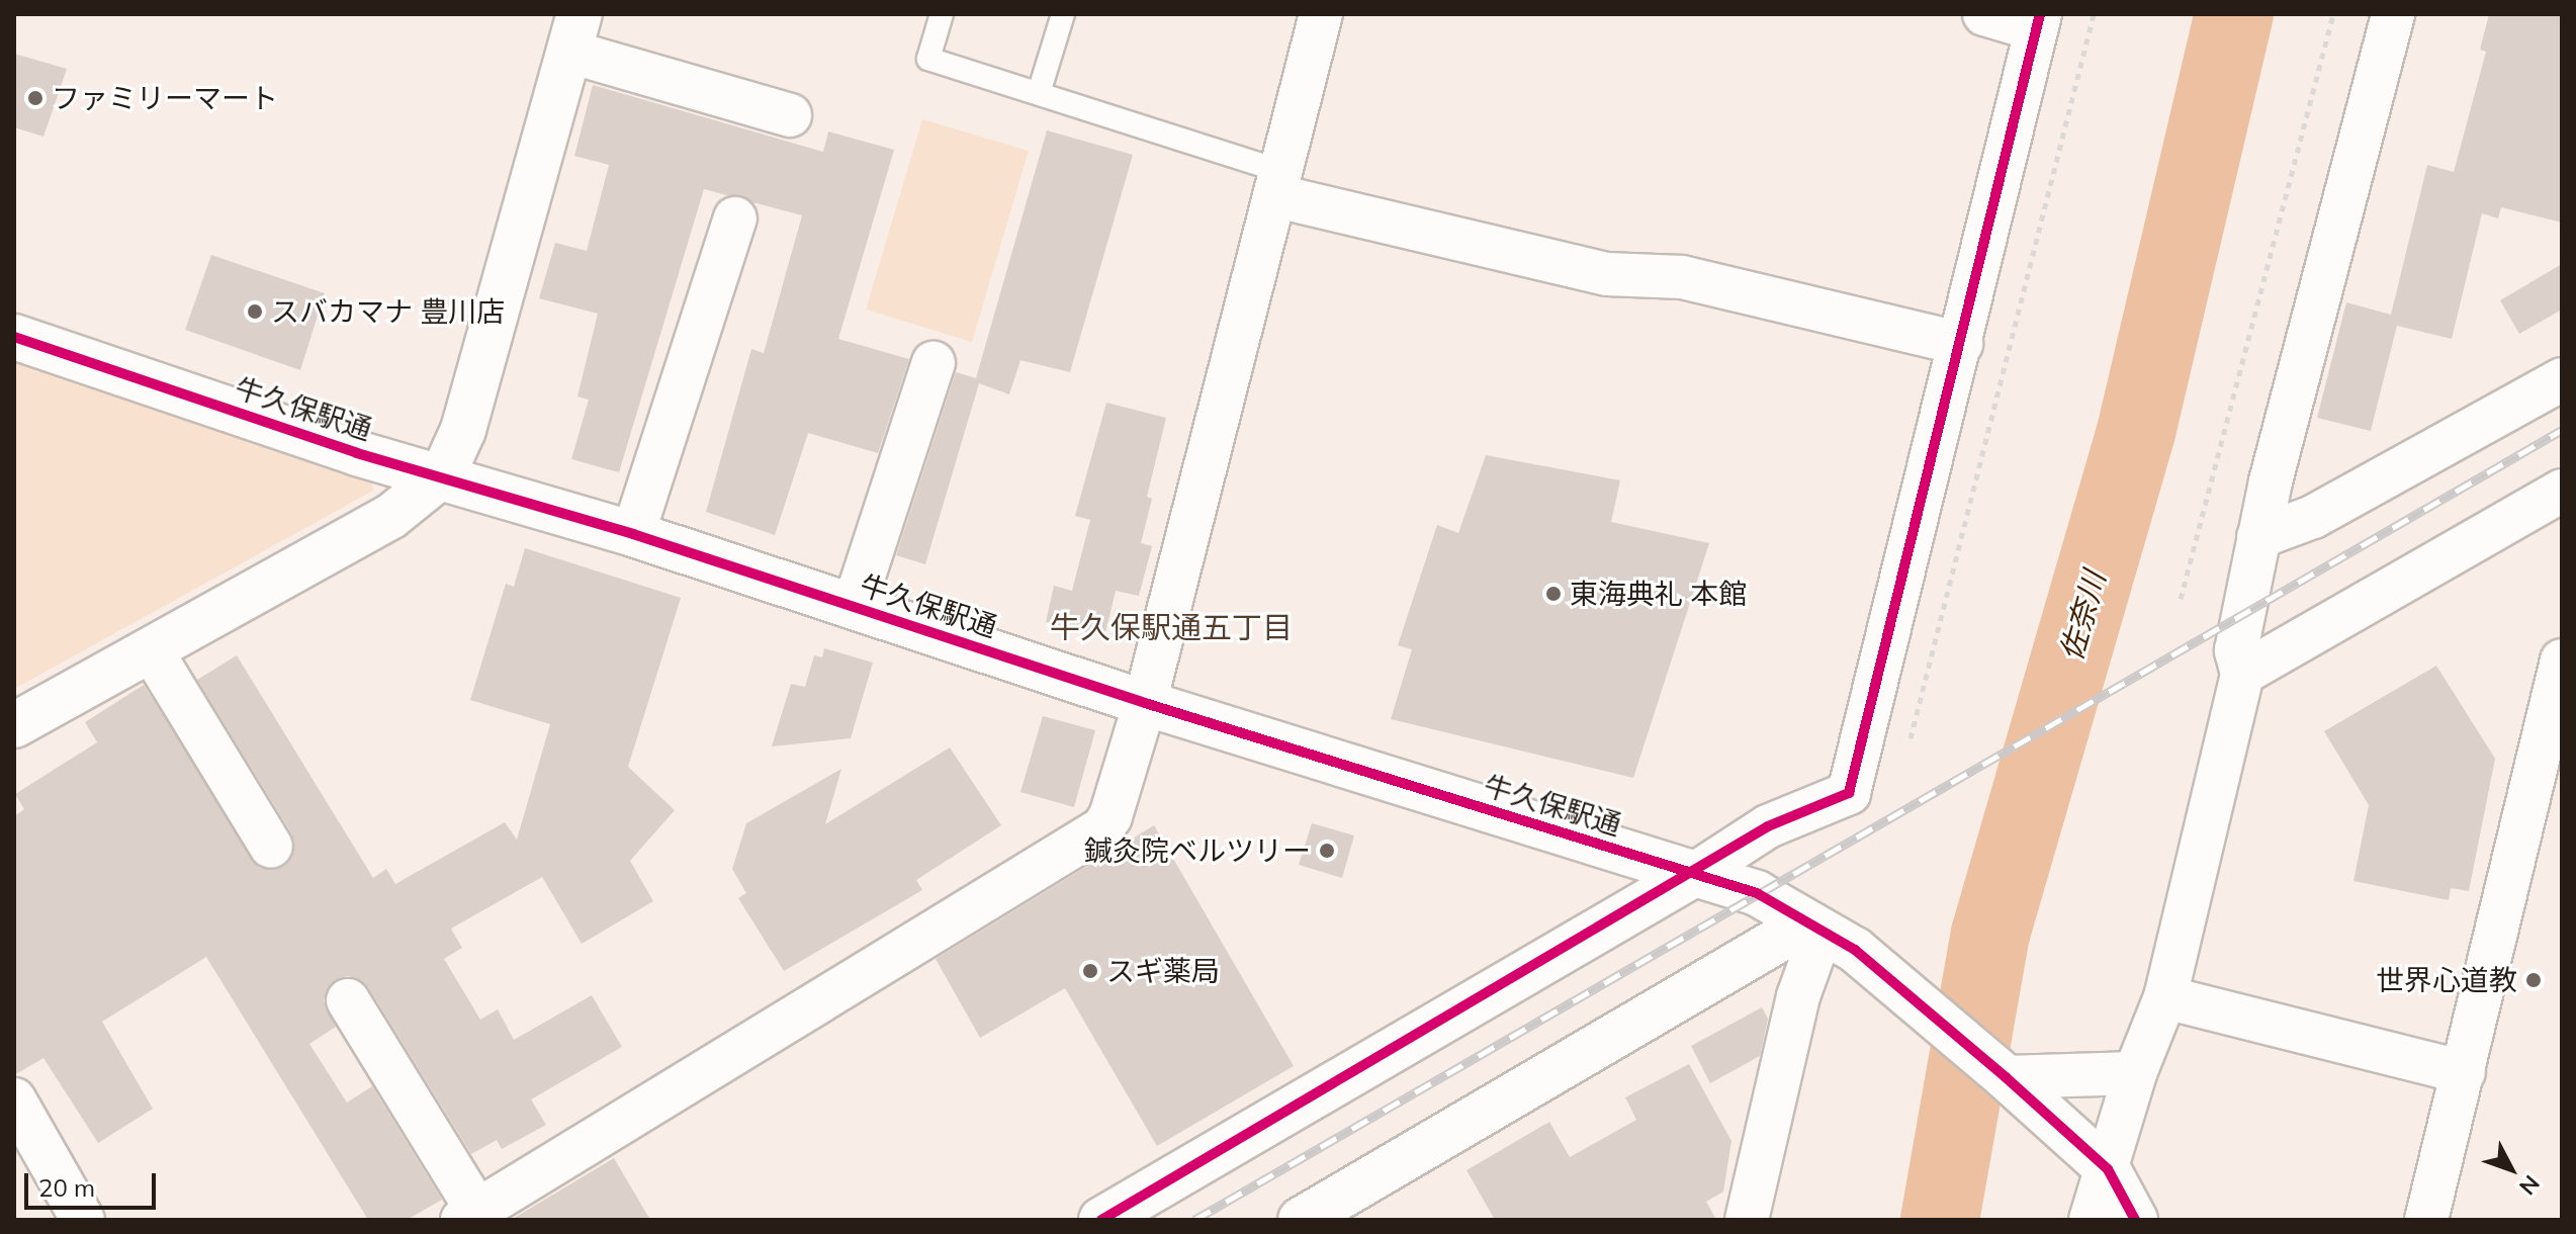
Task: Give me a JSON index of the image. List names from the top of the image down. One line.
{"streets":{"street":["牛久保駅通"]},"districts":["牛久保駅通五丁目"],"water":["佐奈川"],"places":["ファミリーマート","スバカマナ 豊川店","東海典礼 本館","鍼灸院ベルツリー","スギ薬局","世界心道教"],"scale_bar":"20 m","north":"bottom right"}
